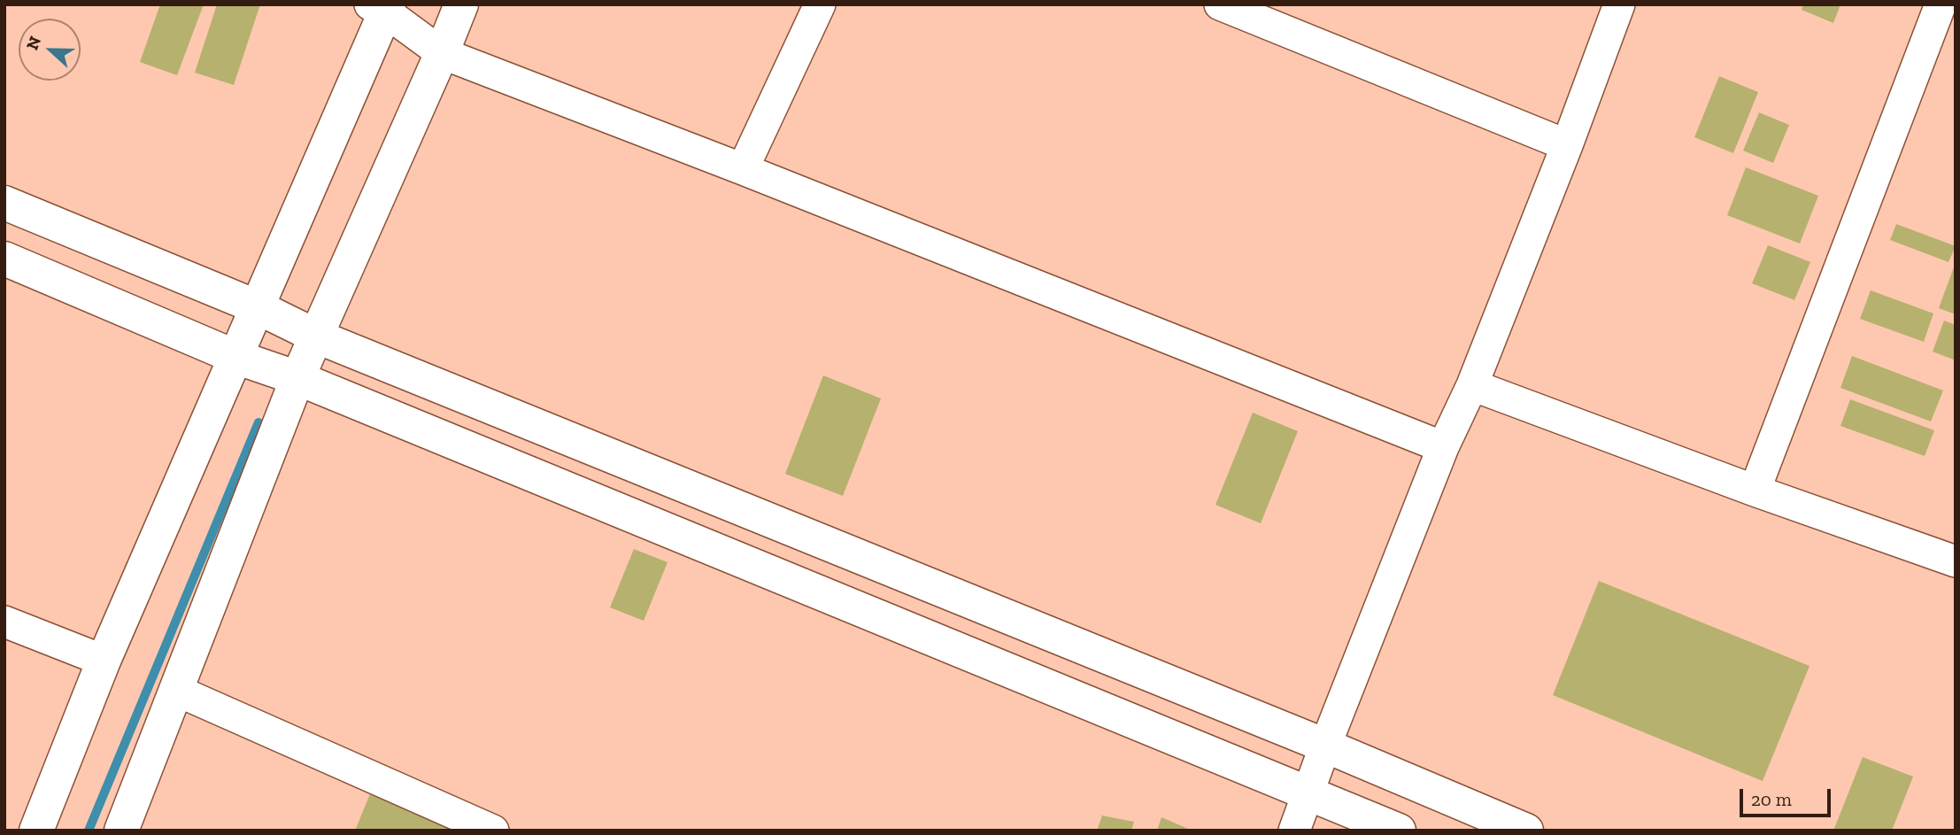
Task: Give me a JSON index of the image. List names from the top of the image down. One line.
{"scale_bar":"20 m","north":"left"}
